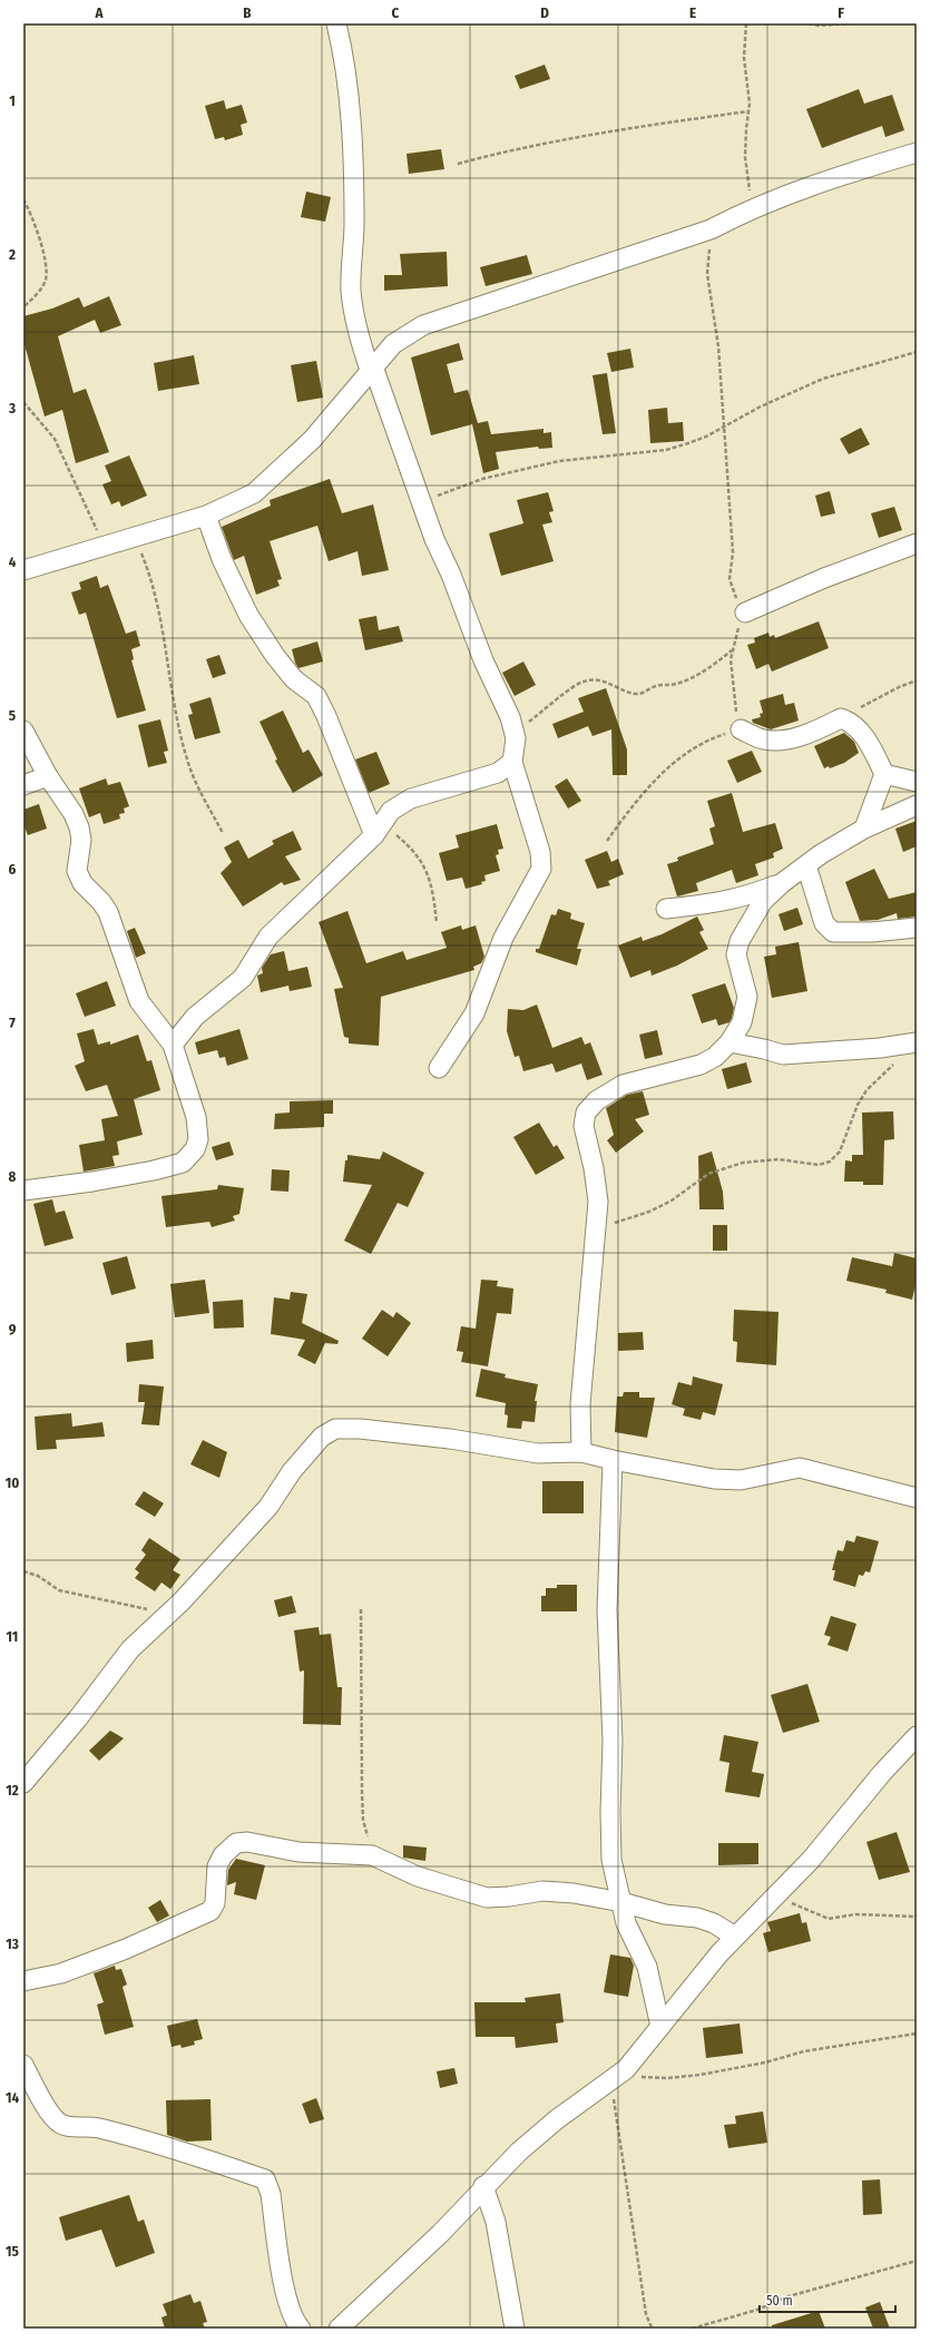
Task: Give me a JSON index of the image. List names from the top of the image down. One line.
{"scale_bar":"50 m","grid":{"columns":["A","B","C","D","E","F"],"rows":["1","2","3","4","5","6","7","8","9","10","11","12","13","14","15"]}}
